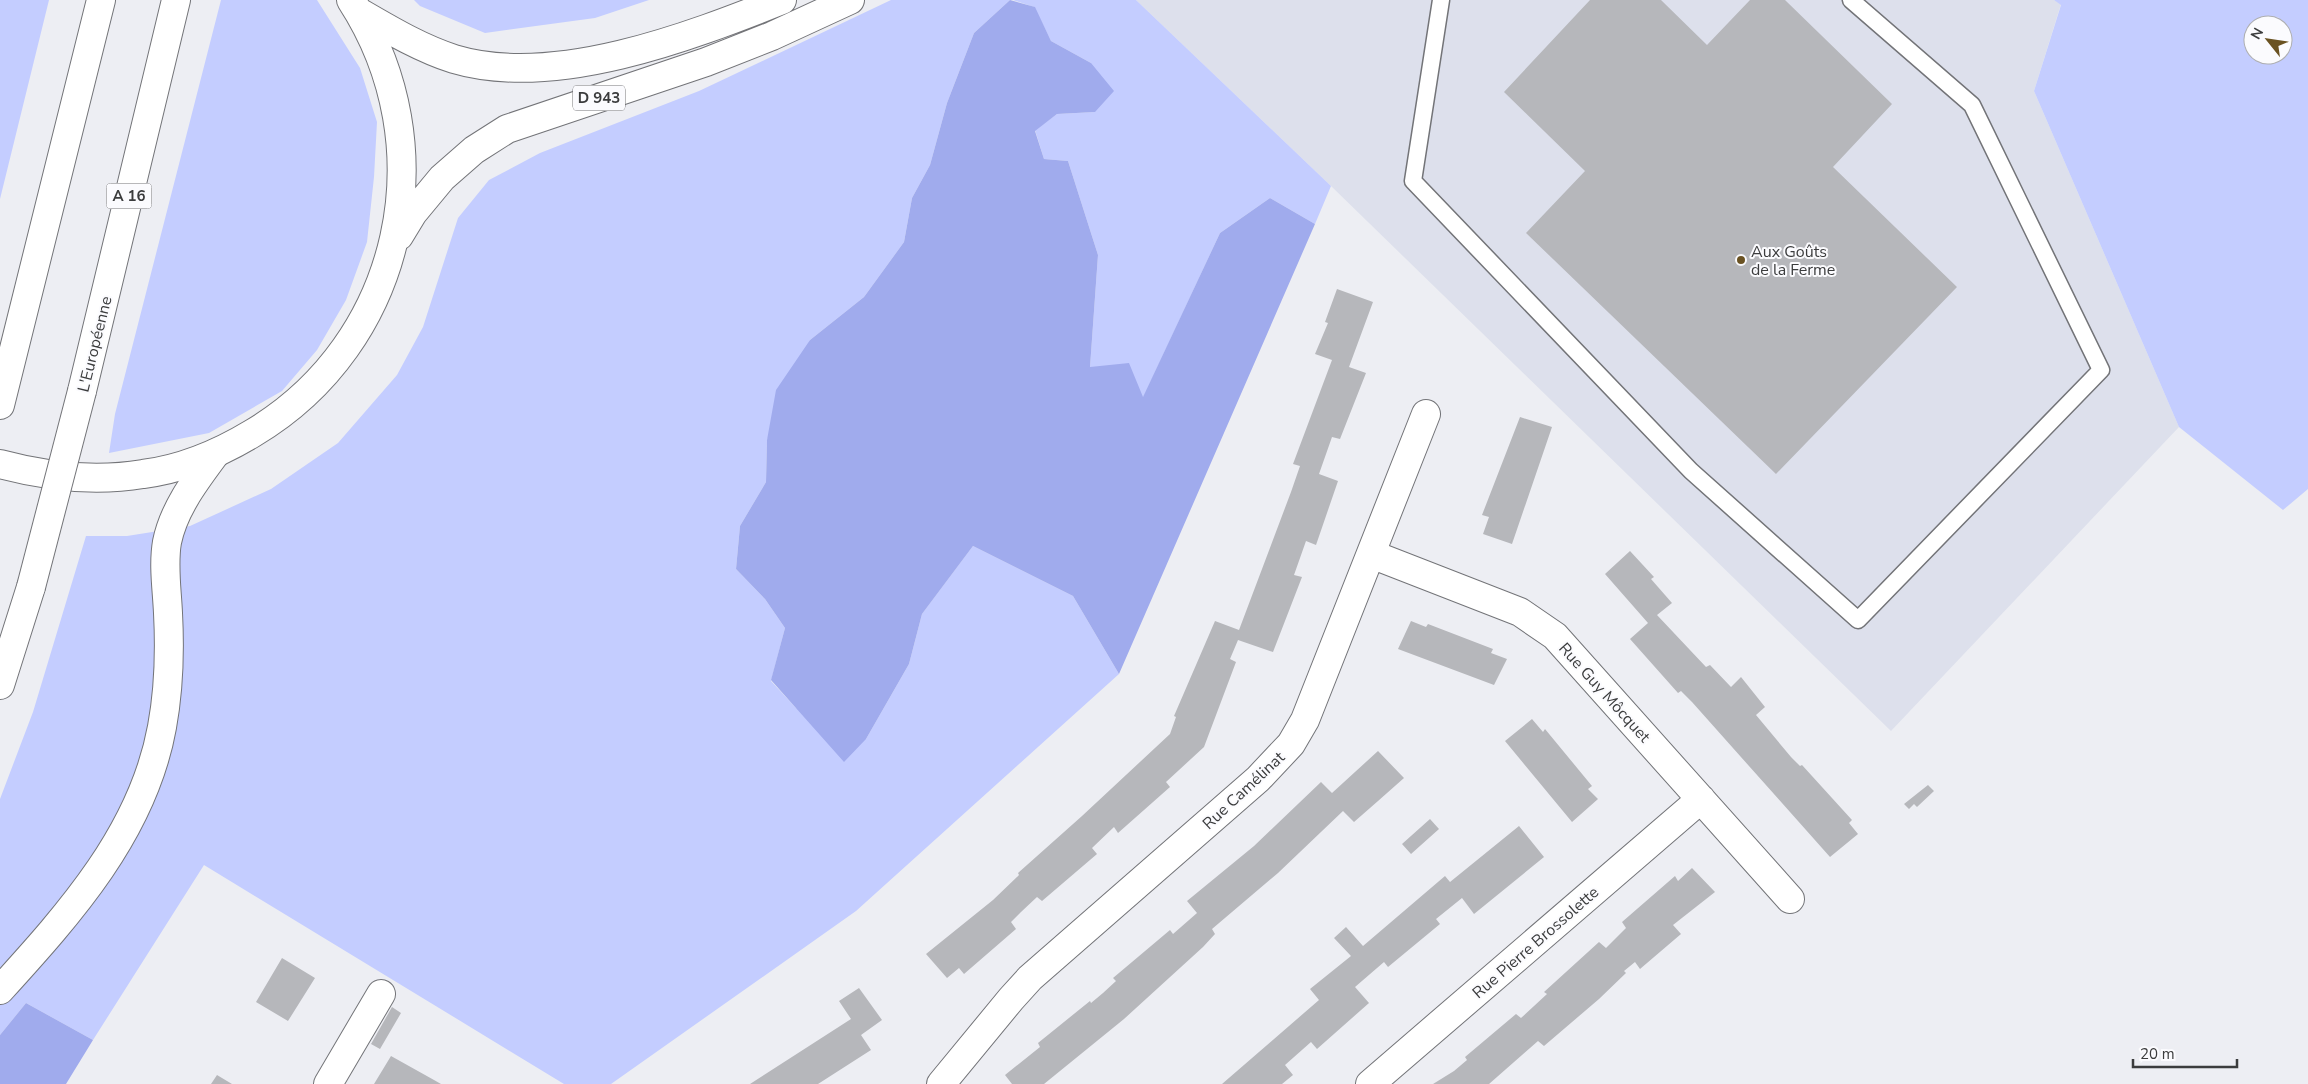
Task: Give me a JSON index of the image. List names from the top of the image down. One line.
{"streets":{"main road":["D 943","A 16","L'Européenne","Rue Guy Môcquet","Rue Camélinat","Rue Pierre Brossolette"]},"crossings":[["Rue Guy Môcquet","Rue Camélinat"],["Rue Guy Môcquet","Rue Pierre Brossolette"]],"places":["Aux Goûts de la Ferme"],"scale_bar":"20 m","north":"top left"}
